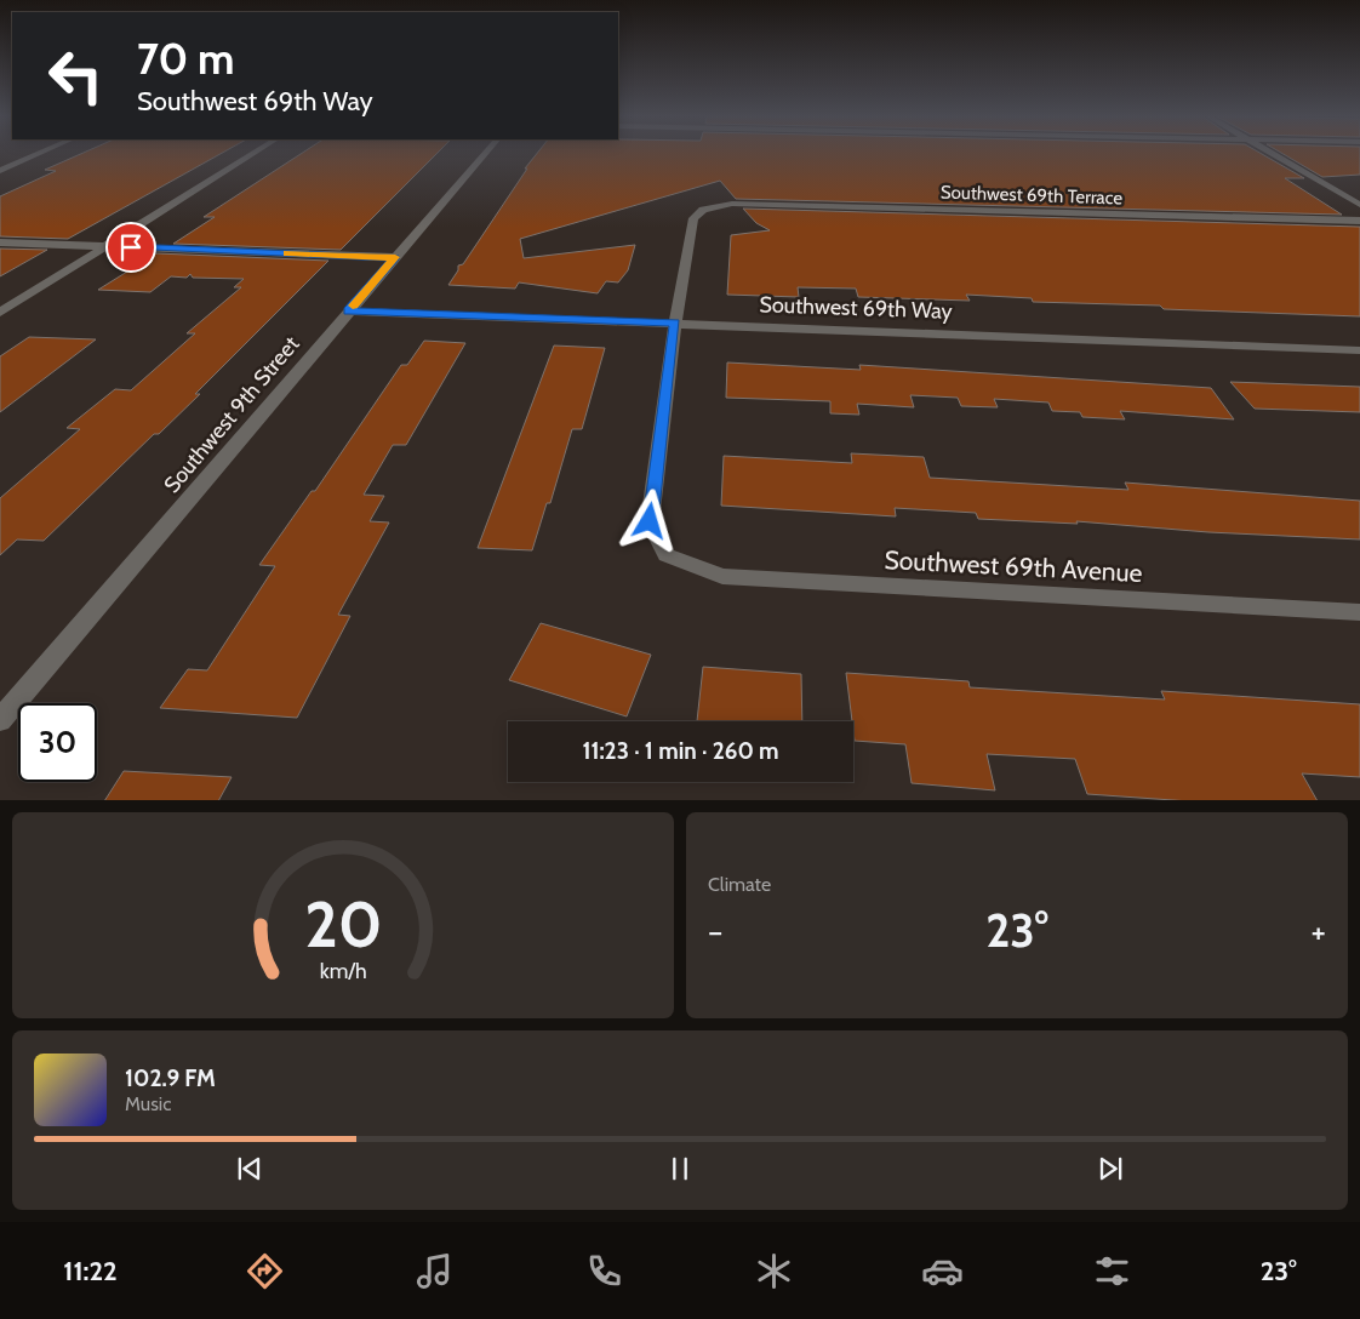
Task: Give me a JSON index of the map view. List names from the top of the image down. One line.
{"streets":{"street":["Southwest 69th Terrace","Southwest 69th Way","Southwest 9th Street","Southwest 69th Avenue"]},"crossings":[["Southwest 69th Terrace","Southwest 69th Way"],["Southwest 69th Terrace","Southwest 69th Avenue"],["Southwest 69th Way","Southwest 9th Street"],["Southwest 69th Way","Southwest 69th Avenue"]],"page":{"turn":["70 m","Southwest 69th Way"],"limit":"30","trip":"11:23 · 1 min · 260 m","tile":"Climate","heat":["−","23°","+"],"song":["102.9 FM","Music"],"tabs":["11:22","23°"],"gauge":["20","km/h"]}}
